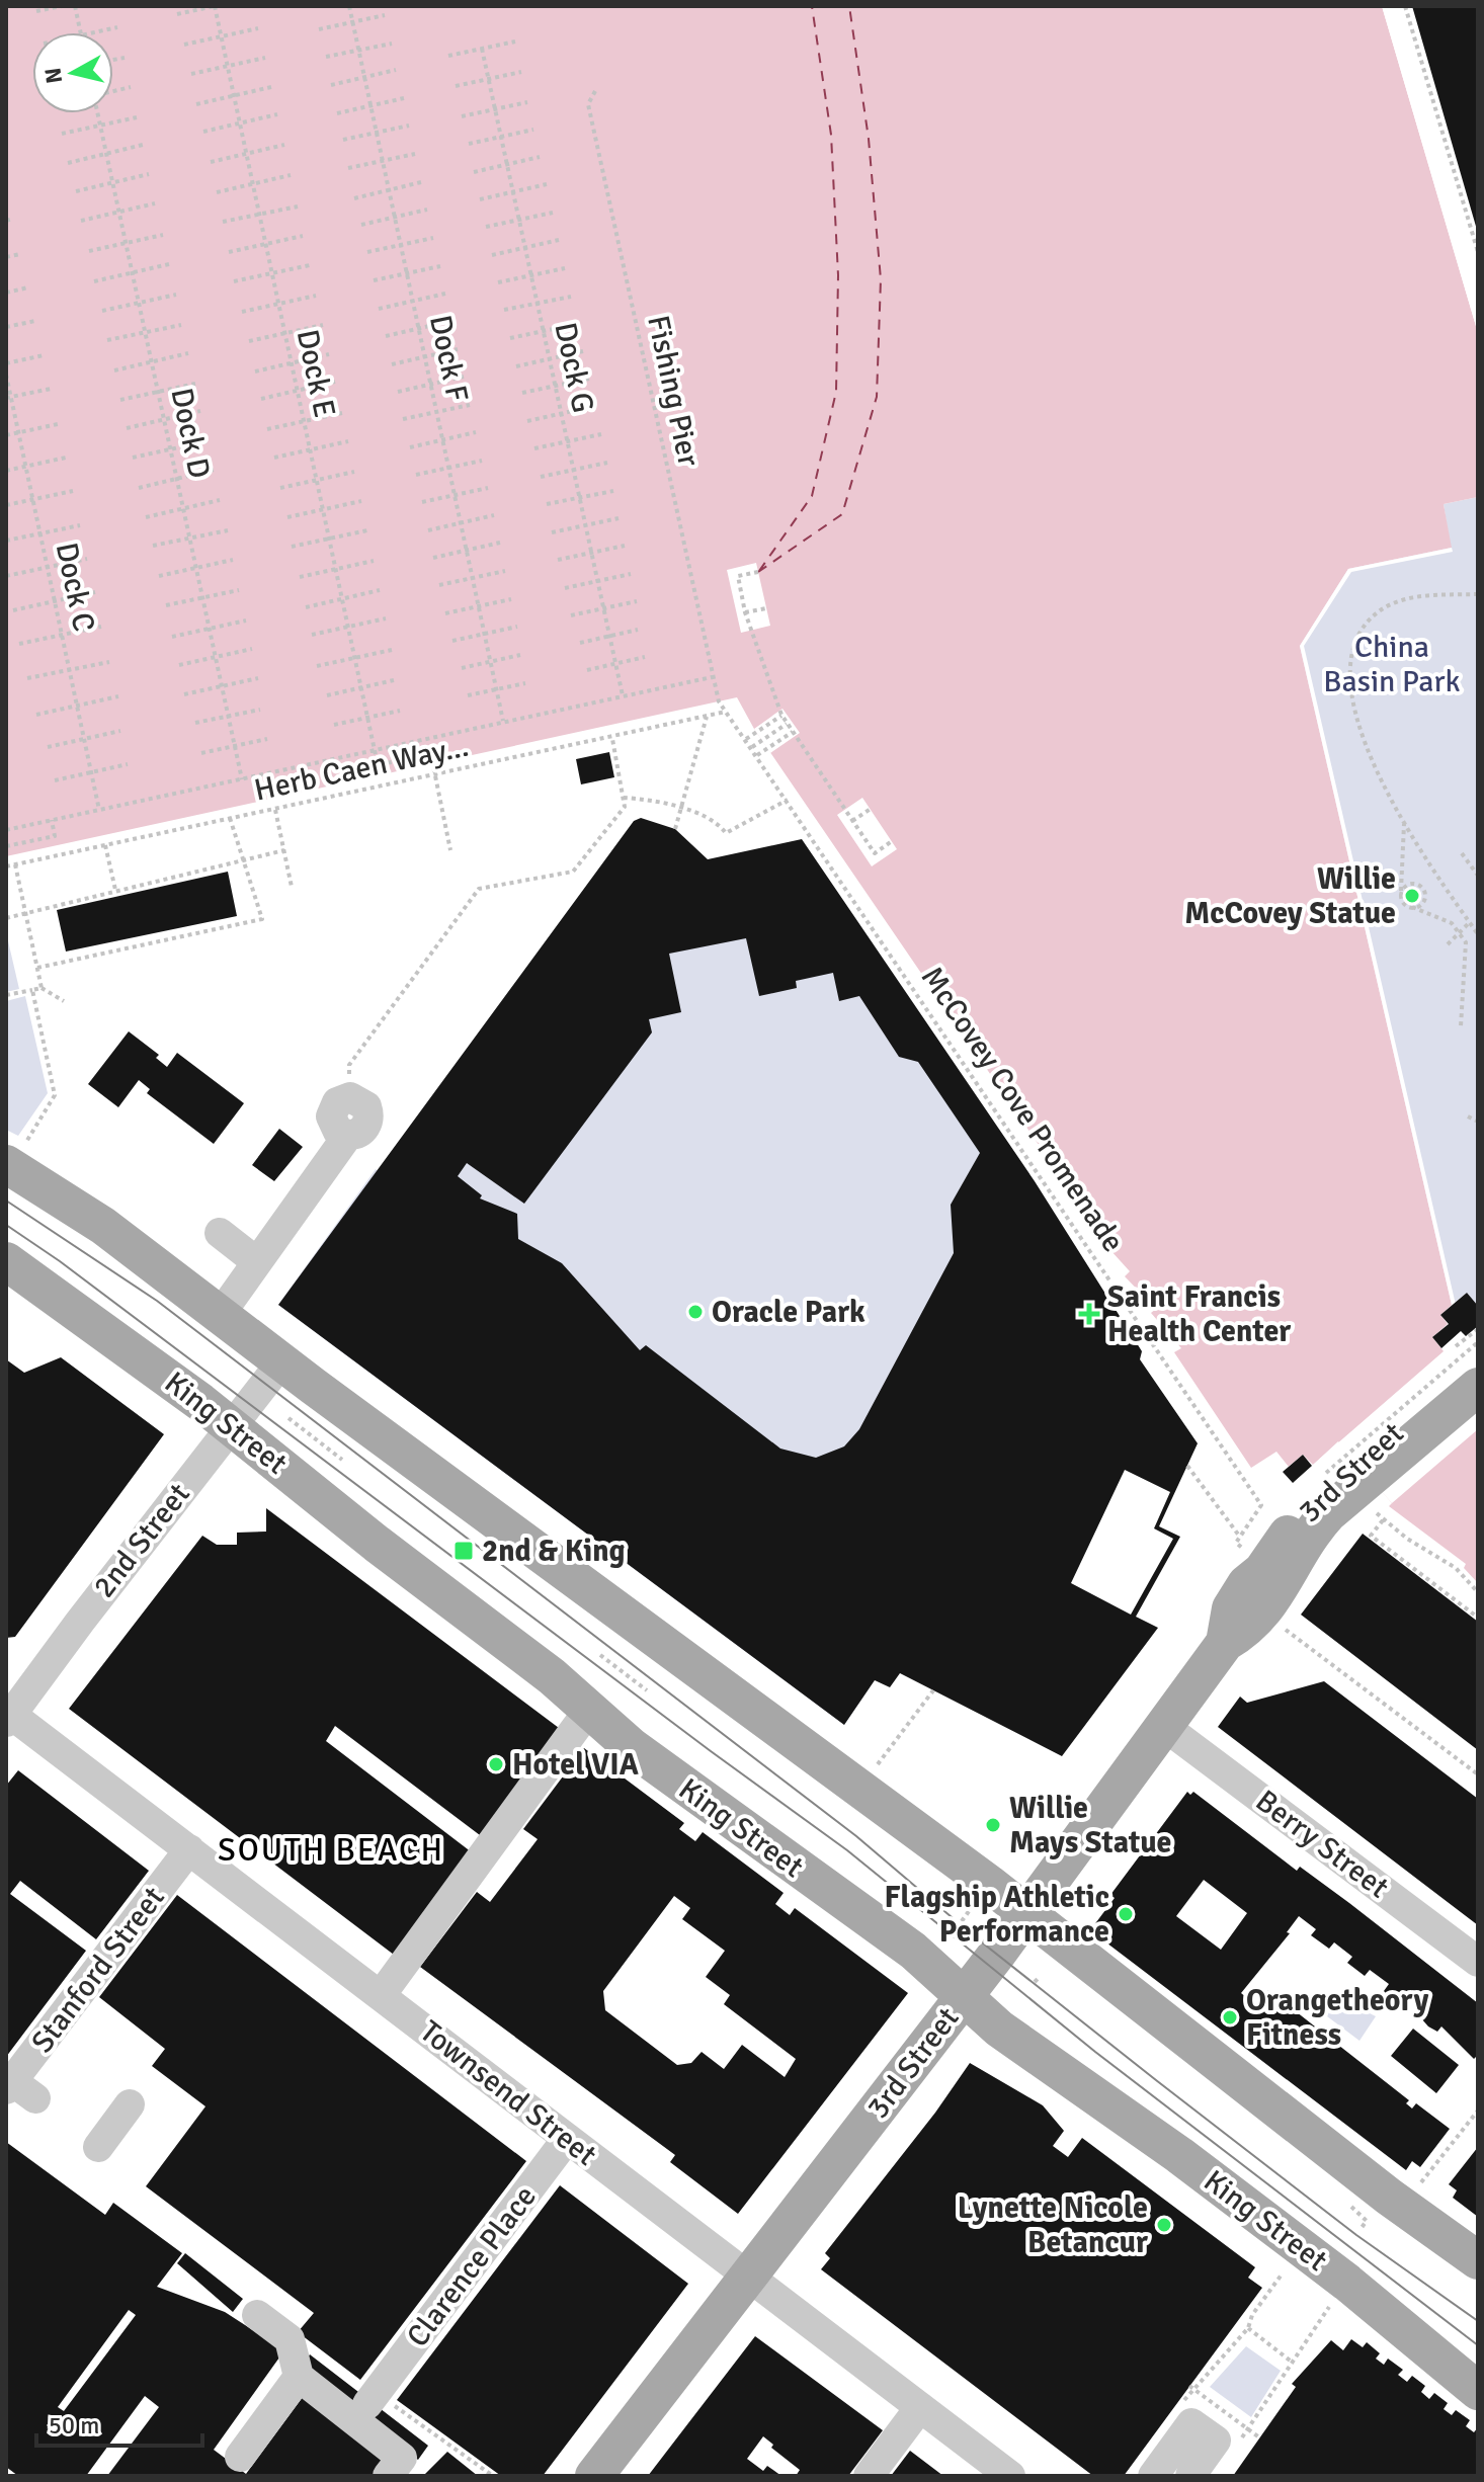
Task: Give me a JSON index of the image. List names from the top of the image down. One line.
{"streets":{"main road":["King Street","3rd Street"],"street":["2nd Street","Berry Street","Stanford Street","Townsend Street","Clarence Place"],"path":["Dock F","Dock G","Dock E","Fishing Pier","Dock D","Dock C","Herb Caen Way...","McCovey Cove Promenade"]},"crossings":[["Dock E","Herb Caen Way..."],["Fishing Pier","McCovey Cove Promenade"],["Herb Caen Way...","McCovey Cove Promenade"],["King Street","3rd Street"],["King Street","2nd Street"],["3rd Street","Berry Street"],["3rd Street","Townsend Street"],["2nd Street","Townsend Street"],["Stanford Street","Townsend Street"],["Townsend Street","Clarence Place"]],"districts":["SOUTH BEACH"],"parks":["China Basin Park"],"places":{"other":["Willie McCovey Statue","Oracle Park","Hotel VIA","Willie Mays Statue","Flagship Athletic Performance","Orangetheory Fitness","Lynette Nicole Betancur"],"health":["Saint Francis Health Center"],"transit":["2nd & King"]},"scale_bar":"50 m","north":"left"}
